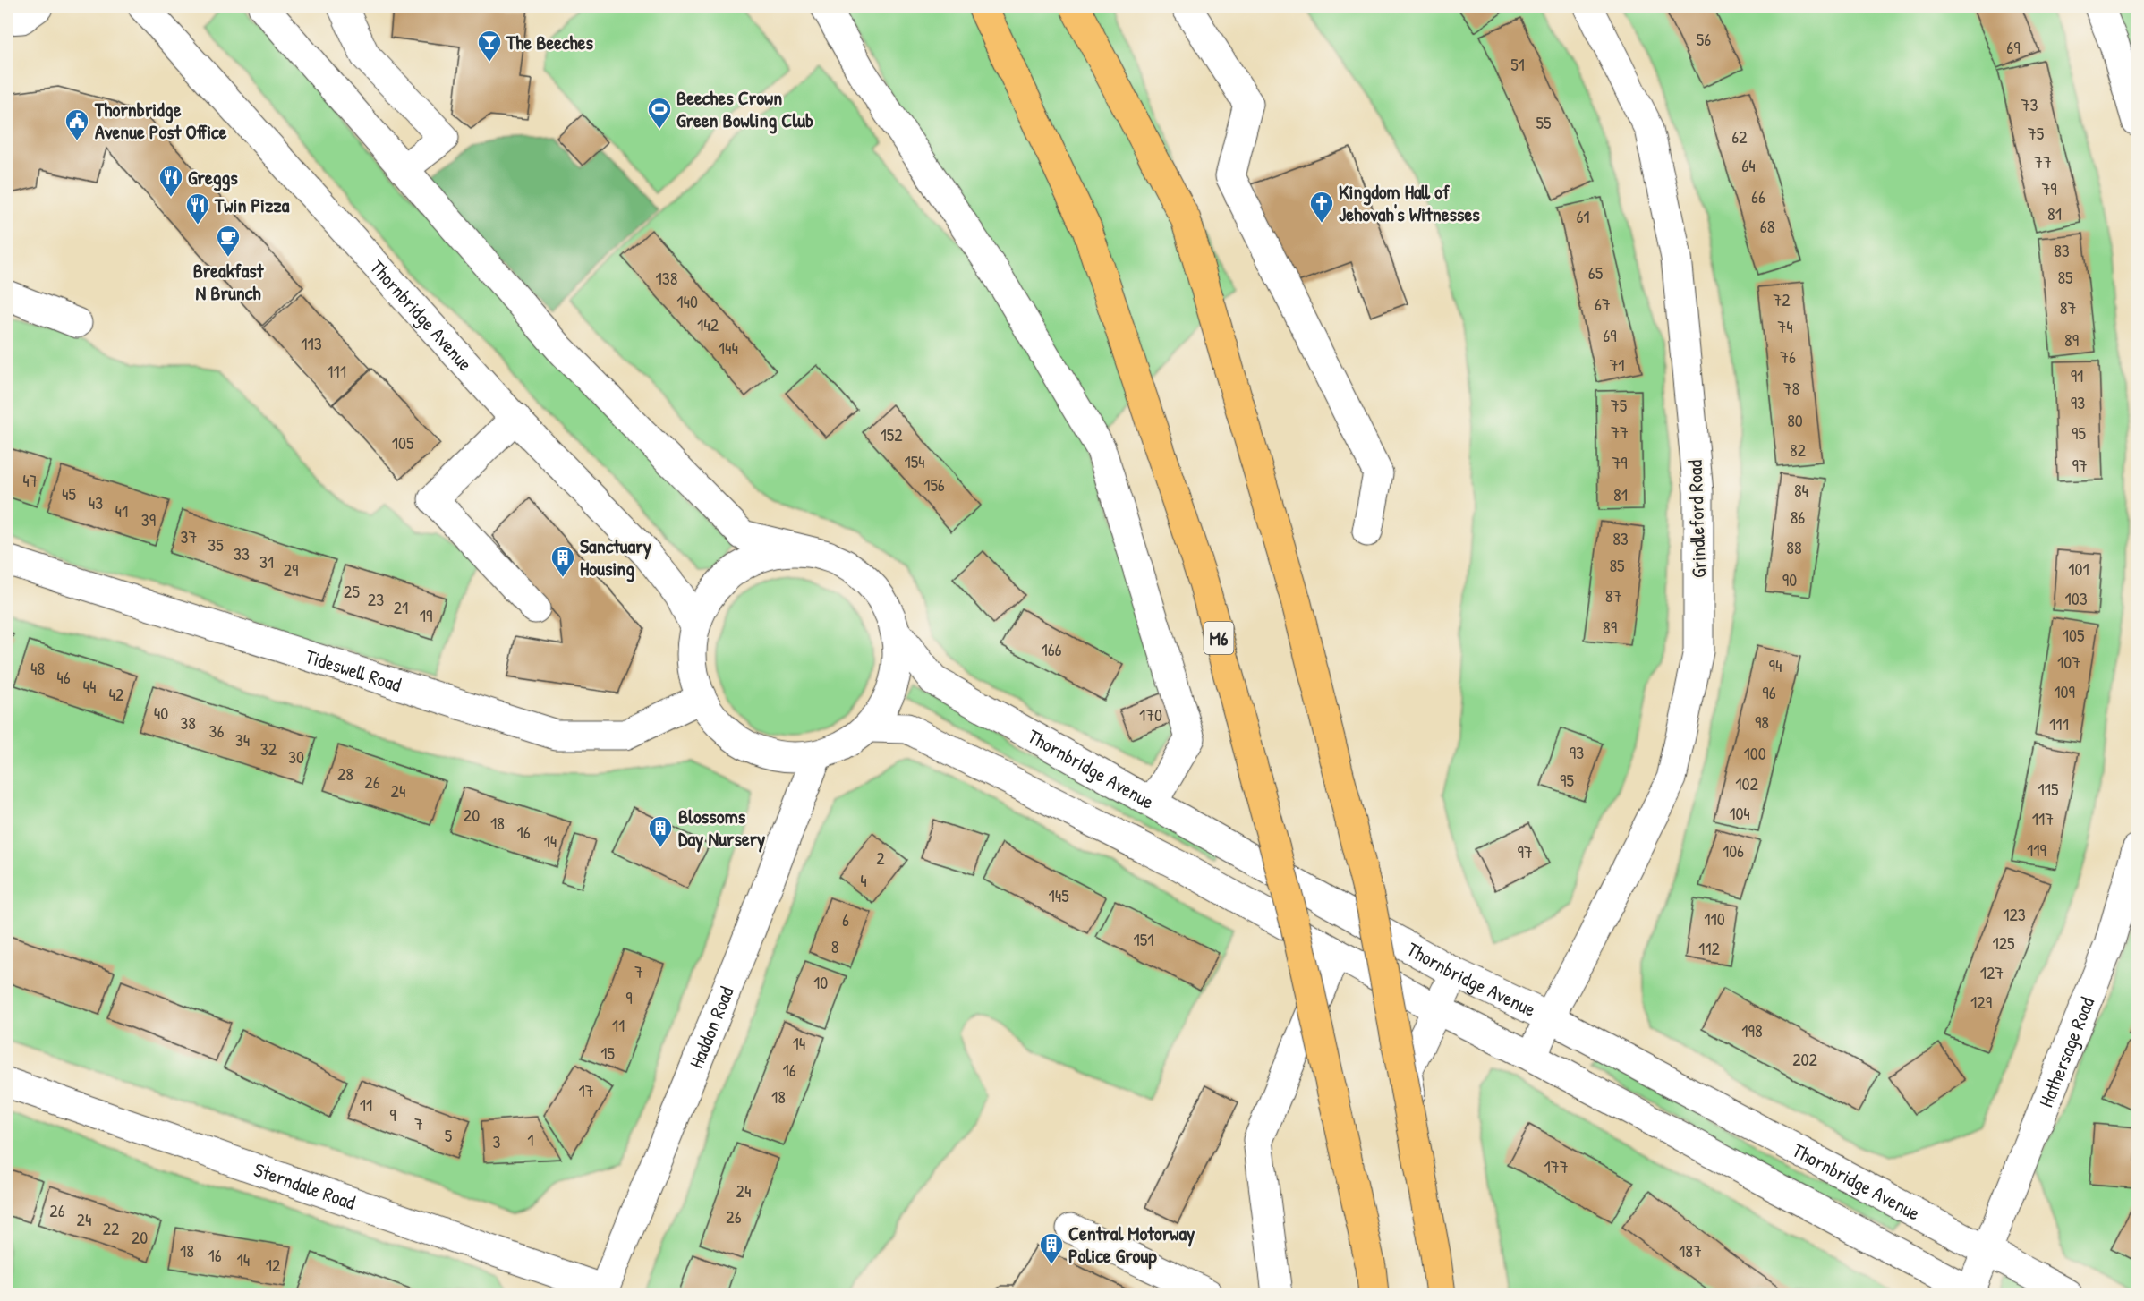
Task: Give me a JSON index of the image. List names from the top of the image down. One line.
{"streets":{"highway":["M6"],"street":["Thornbridge Avenue","Grindleford Road","Tideswell Road","Haddon Road","Hathersage Road","Sterndale Road"]},"crossings":[["Thornbridge Avenue","Grindleford Road"],["Thornbridge Avenue","Hathersage Road"],["Haddon Road","Sterndale Road"]],"places":{"bar":["The Beeches"],"sports":["Beeches Crown Green Bowling Club"],"public building":["Thornbridge Avenue Post Office"],"restaurant":["Greggs","Twin Pizza"],"church":["Kingdom Hall of Jehovah's Witnesses"],"cafe":["Breakfast N Brunch"],"building":["Sanctuary Housing","Blossoms Day Nursery","Central Motorway Police Group"]},"house_numbers":["56","69","51","73","55","75","62","77","64","79","66","81","61","68","83","65","85","138","72","140","67","87","142","74","69","89","113","144","76","71","111","91","78","93","75","80","77","95","152","105","82","154","79","97","47","156","84","45","81","43","41","86","39","37","83","35","88","33","31","85","101","29","90","25","87","103","23","21","19","89","105","166","107","94","48","46","44","109","96","42","40","170","98","38","111","36","34","32","93","100","30","28","95","26","102","115","24","104","20","117","18","16","14","119","106","97","2","4","145","123","110","6","151","125","8","112","7","127","10","9","129","11","198","14","15","202","16","17","18","11","9","7","5","1","3","177","24","26","26","24","22","20","18","187","16","14","12"]}
